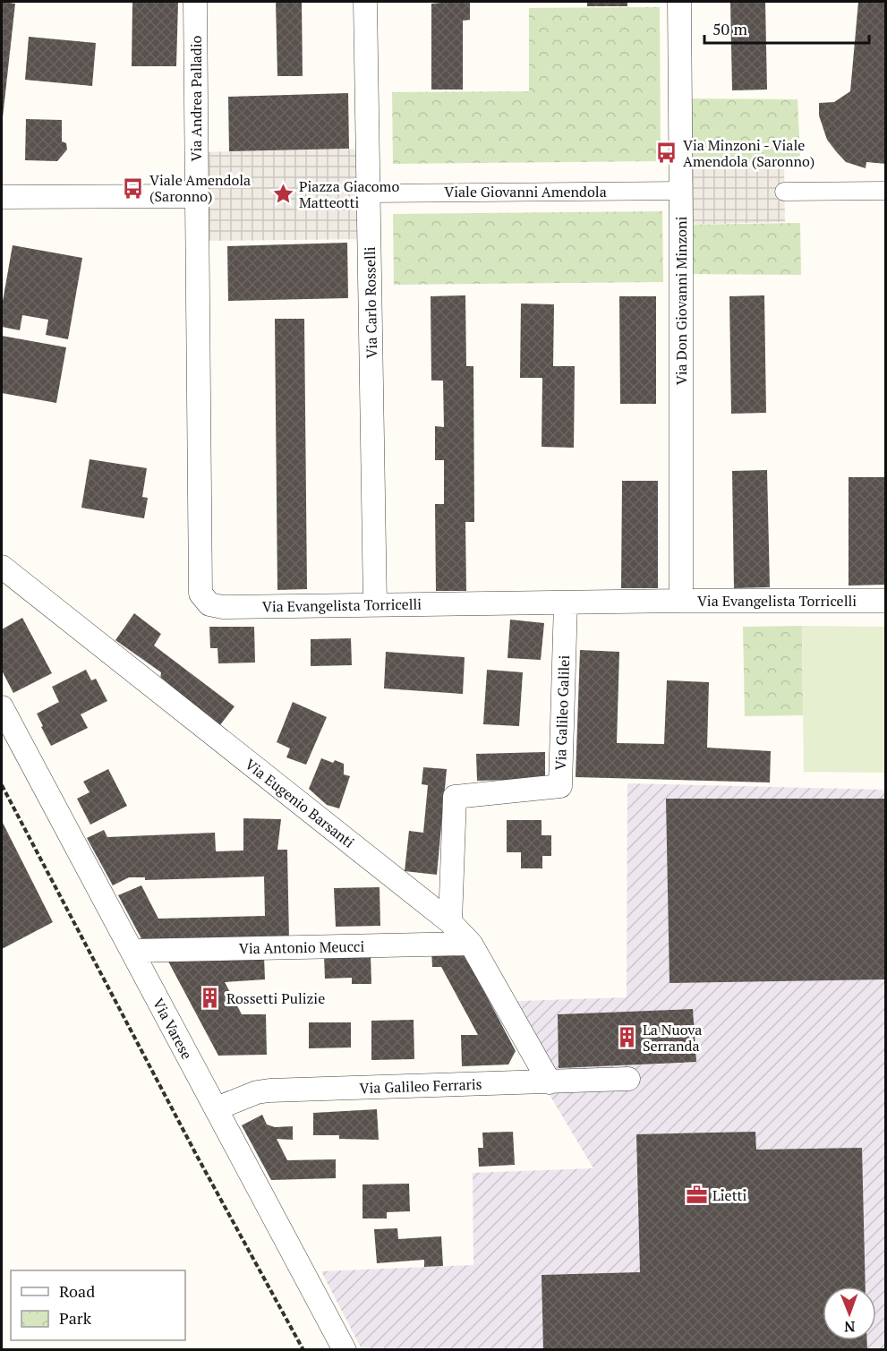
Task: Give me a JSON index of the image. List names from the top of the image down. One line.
{"streets":{"street":["Via Andrea Palladio","Viale Giovanni Amendola","Via Don Giovanni Minzoni","Via Carlo Rosselli","Via Evangelista Torricelli","Via Galileo Galilei","Via Eugenio Barsanti","Via Antonio Meucci","Via Varese","Via Galileo Ferraris"]},"crossings":[["Via Andrea Palladio","Via Evangelista Torricelli"],["Viale Giovanni Amendola","Via Don Giovanni Minzoni"],["Viale Giovanni Amendola","Via Carlo Rosselli"],["Via Don Giovanni Minzoni","Via Evangelista Torricelli"],["Via Carlo Rosselli","Via Evangelista Torricelli"],["Via Evangelista Torricelli","Via Galileo Galilei"],["Via Galileo Galilei","Via Eugenio Barsanti"],["Via Eugenio Barsanti","Via Antonio Meucci"],["Via Eugenio Barsanti","Via Galileo Ferraris"],["Via Antonio Meucci","Via Varese"],["Via Varese","Via Galileo Ferraris"]],"places":{"bus stop":["Via Minzoni - Viale Amendola (Saronno)","Viale Amendola (Saronno)"],"place":["Piazza Giacomo Matteotti"],"building":["Rossetti Pulizie","La Nuova Serranda"],"office":["Lietti"]},"legend":["Road","Park"],"scale_bar":"50 m","north":"bottom"}
